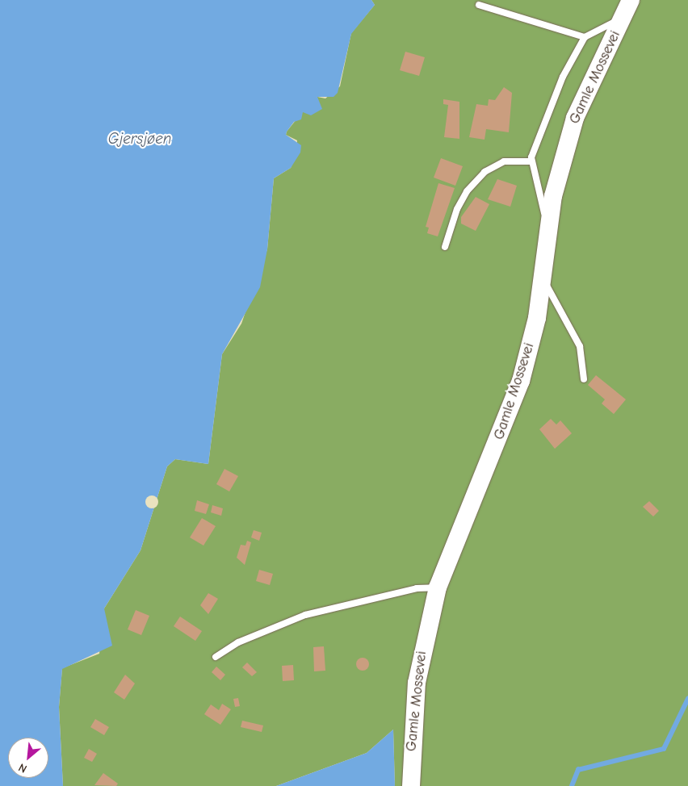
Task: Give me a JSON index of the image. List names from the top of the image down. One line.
{"streets":{"main road":["Gamle Mossevei"]},"water":["Gjersjøen"],"north":"bottom left"}
